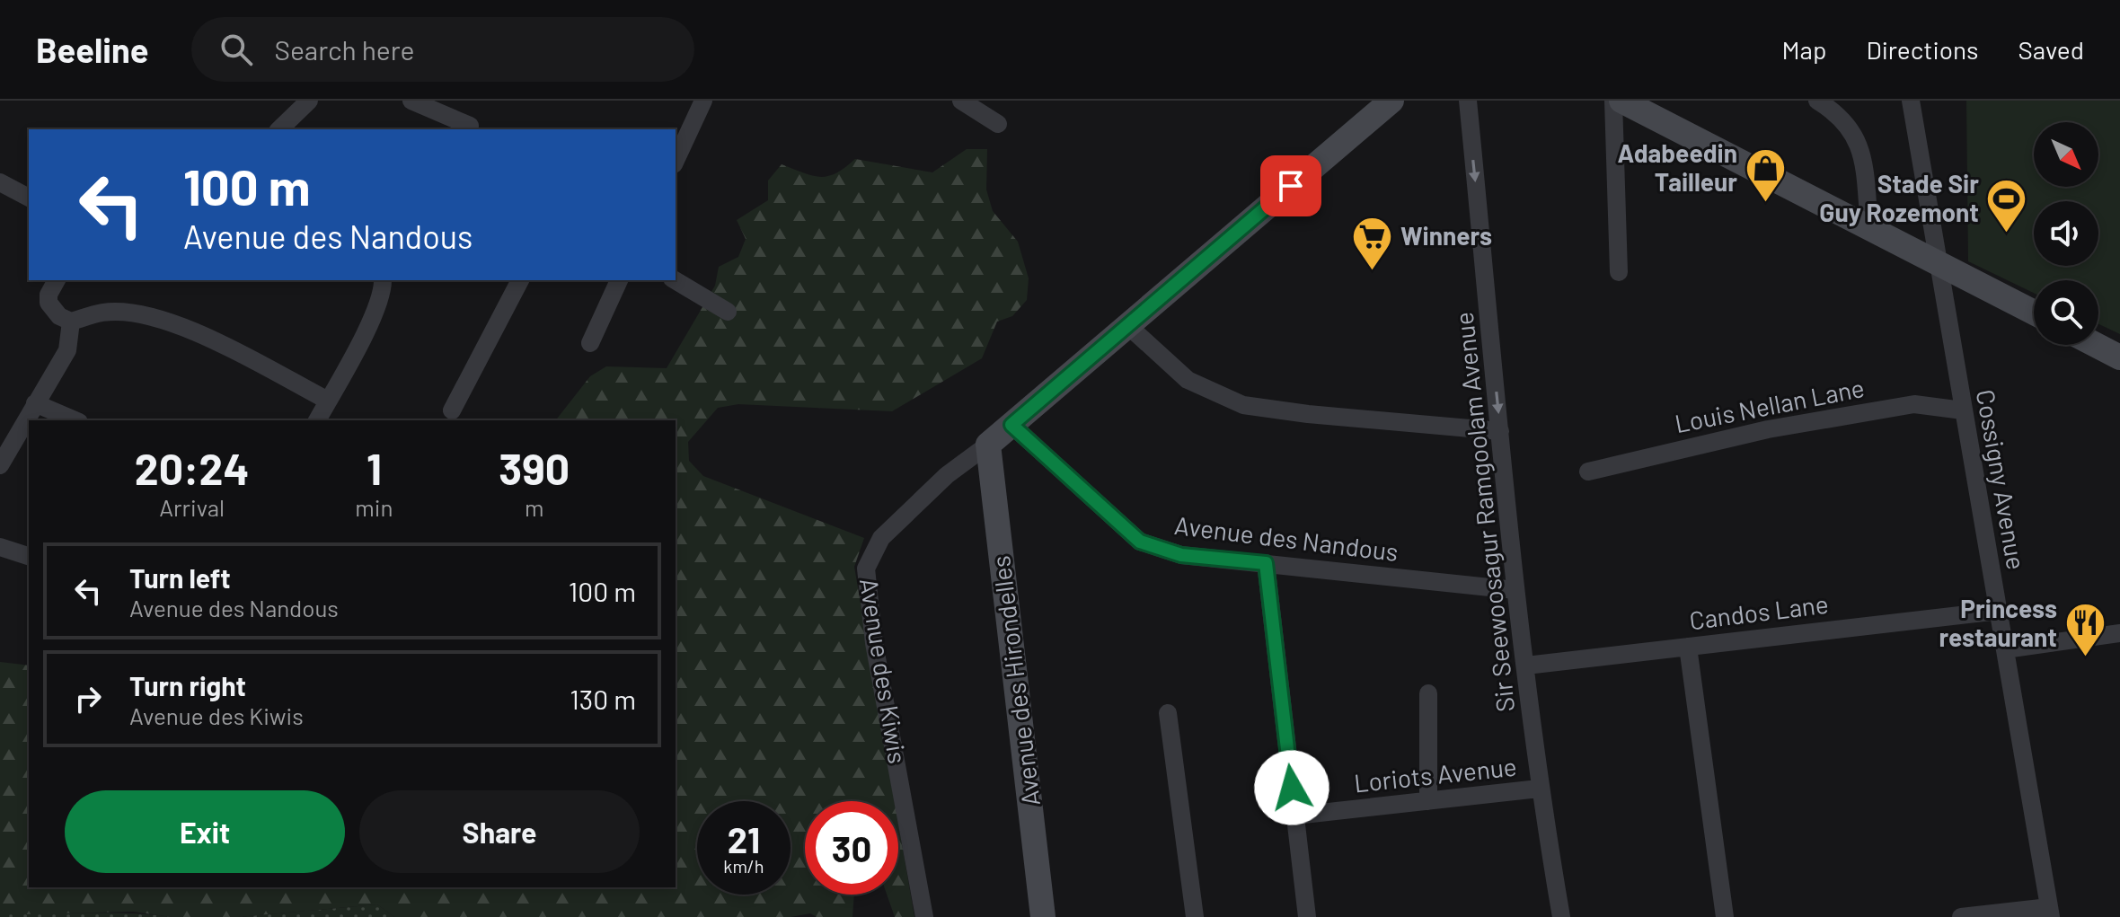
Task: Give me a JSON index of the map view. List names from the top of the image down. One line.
{"streets":{"main road":["Avenue des Kiwis","Avenue des Hirondelles"],"street":["Louis Nellan Lane","Cossigny Avenue","Sir Seewoosagur Ramgoolam Avenue","Avenue des Nandous","Candos Lane","Loriots Avenue"]},"crossings":[["Louis Nellan Lane","Cossigny Avenue"],["Cossigny Avenue","Candos Lane"],["Sir Seewoosagur Ramgoolam Avenue","Avenue des Nandous"],["Sir Seewoosagur Ramgoolam Avenue","Candos Lane"],["Sir Seewoosagur Ramgoolam Avenue","Loriots Avenue"],["Avenue des Nandous","Avenue des Kiwis"],["Avenue des Kiwis","Avenue des Hirondelles"]],"places":{"shop":["Adabeedin Tailleur"],"sports":["Stade Sir Guy Rozemont"],"supermarket":["Winners"],"restaurant":["Princess restaurant"]},"north":"bottom right","page":{"header":"Beeline","search":"Search here","nav":["Map","Directions","Saved"],"turn":["100 m","Avenue des Nandous"],"eta":["20:24","Arrival","1","min","390","m"],"list":[{"name":"Turn left","note":"Avenue des Nandous","value":"100 m"},{"name":"Turn right","note":"Avenue des Kiwis","value":"130 m"}],"buttons":["Exit","Share"],"speed":"21 km/h","limit":"30"}}
